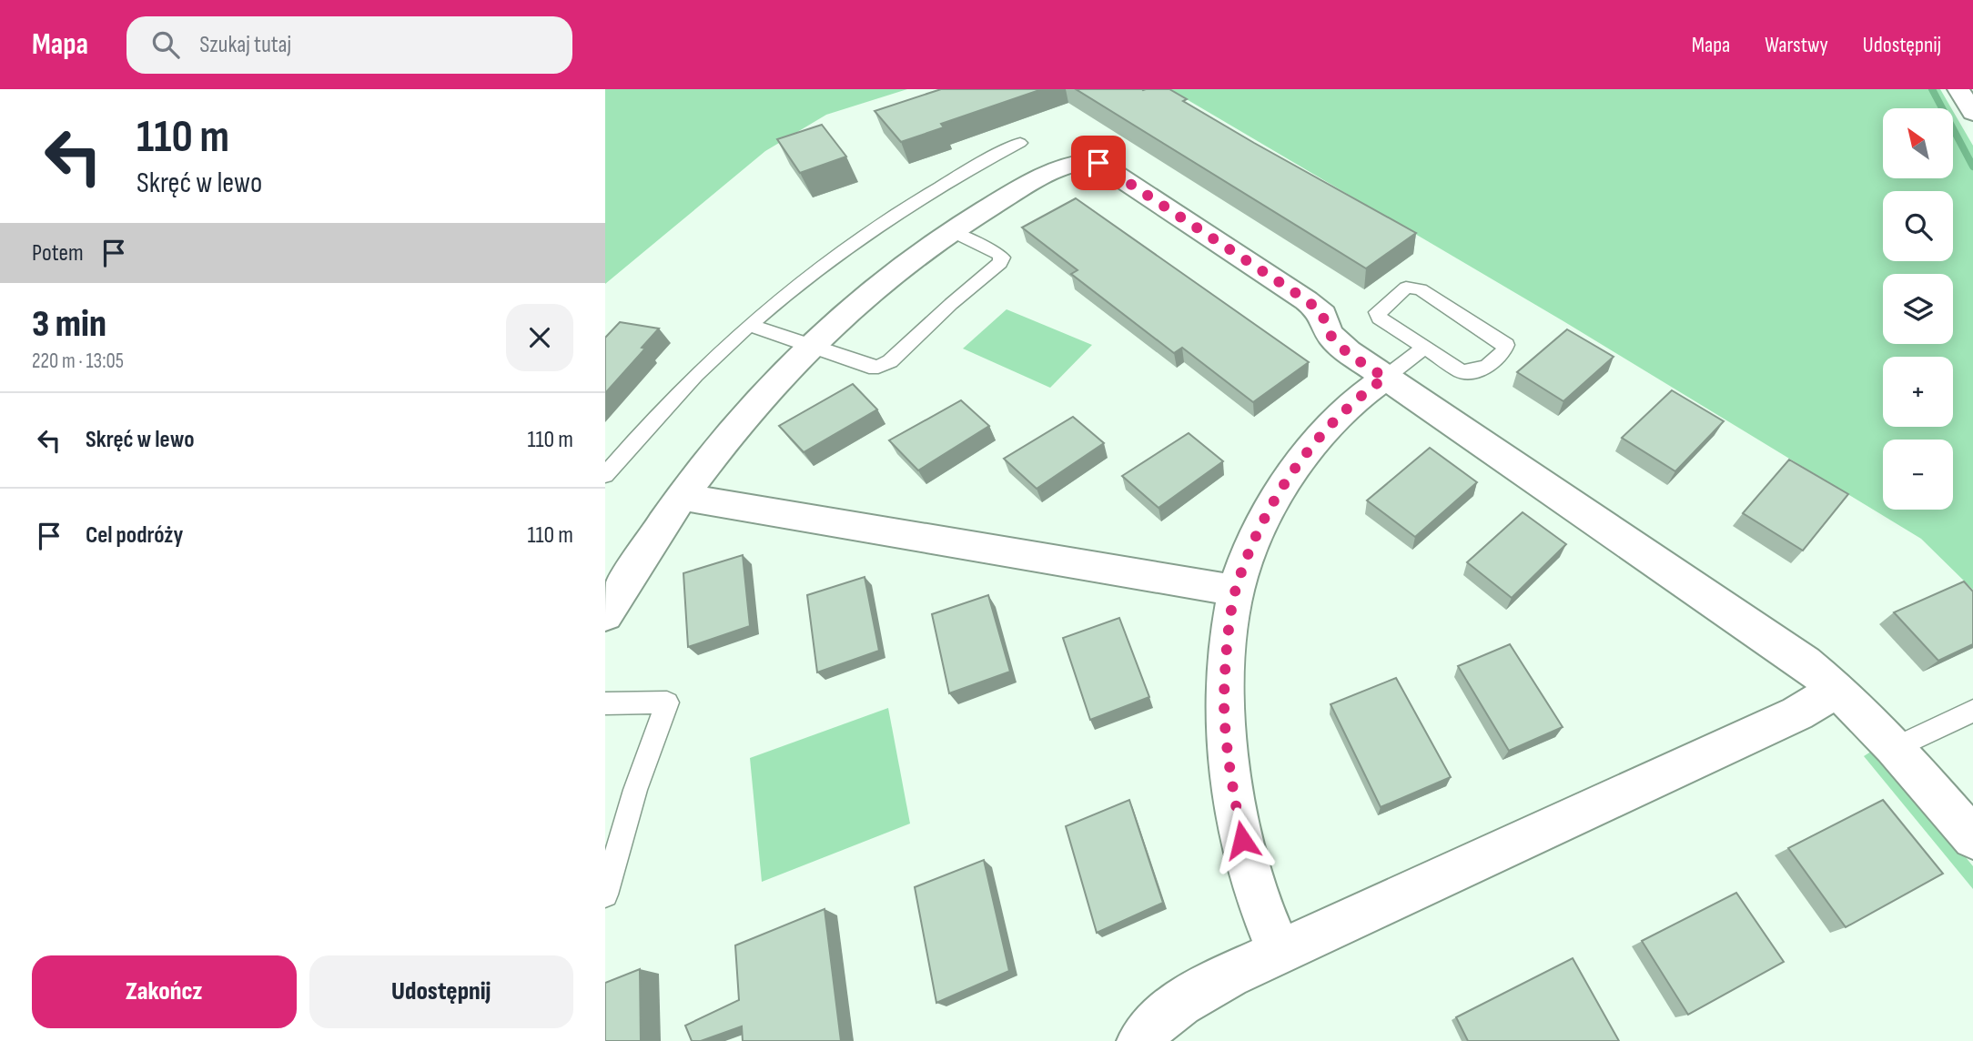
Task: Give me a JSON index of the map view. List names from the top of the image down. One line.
{"north":"top left","page":{"header":"Mapa","search":"Szukaj tutaj","nav":["Mapa","Warstwy","Udostępnij"],"turn":["110 m","Skręć w lewo"],"map_buttons":["+","−"],"then":"Potem","heading":["3 min","220 m · 13:05"],"list":[{"name":"Skręć w lewo","value":"110 m"},{"name":"Cel podróży","value":"110 m"}],"buttons":["Zakończ","Udostępnij"]}}
